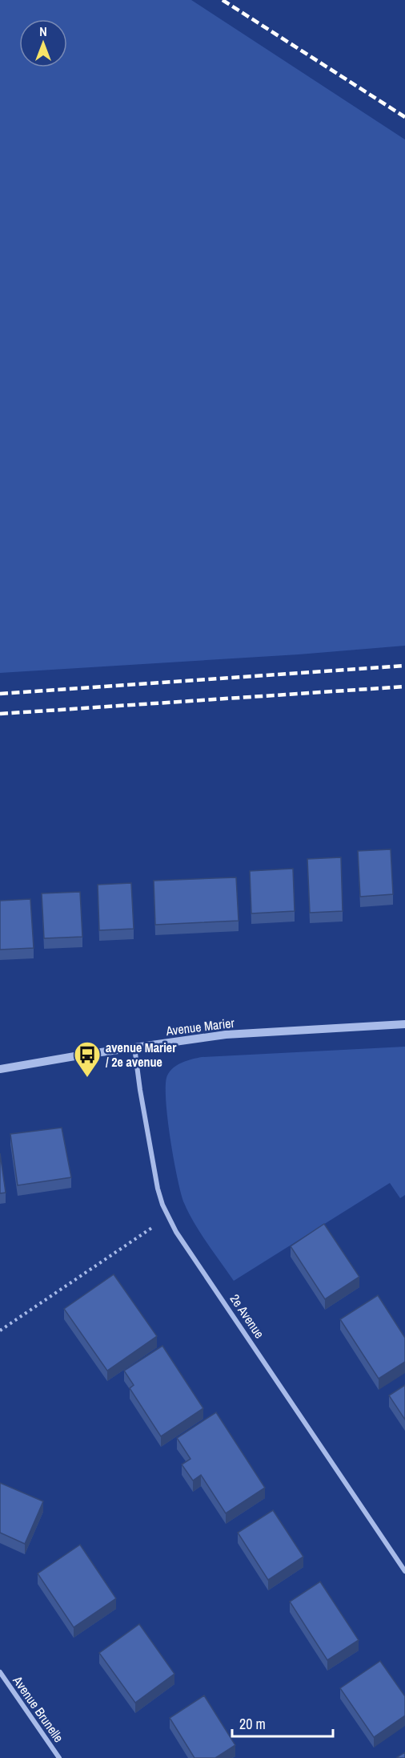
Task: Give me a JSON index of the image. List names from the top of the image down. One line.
{"streets":{"street":["Avenue Marier","2e Avenue","Avenue Brunelle"]},"crossings":[["Avenue Marier","2e Avenue"]],"places":{"bus stop":["avenue Marier / 2e avenue"]},"scale_bar":"20 m","north":"top"}
